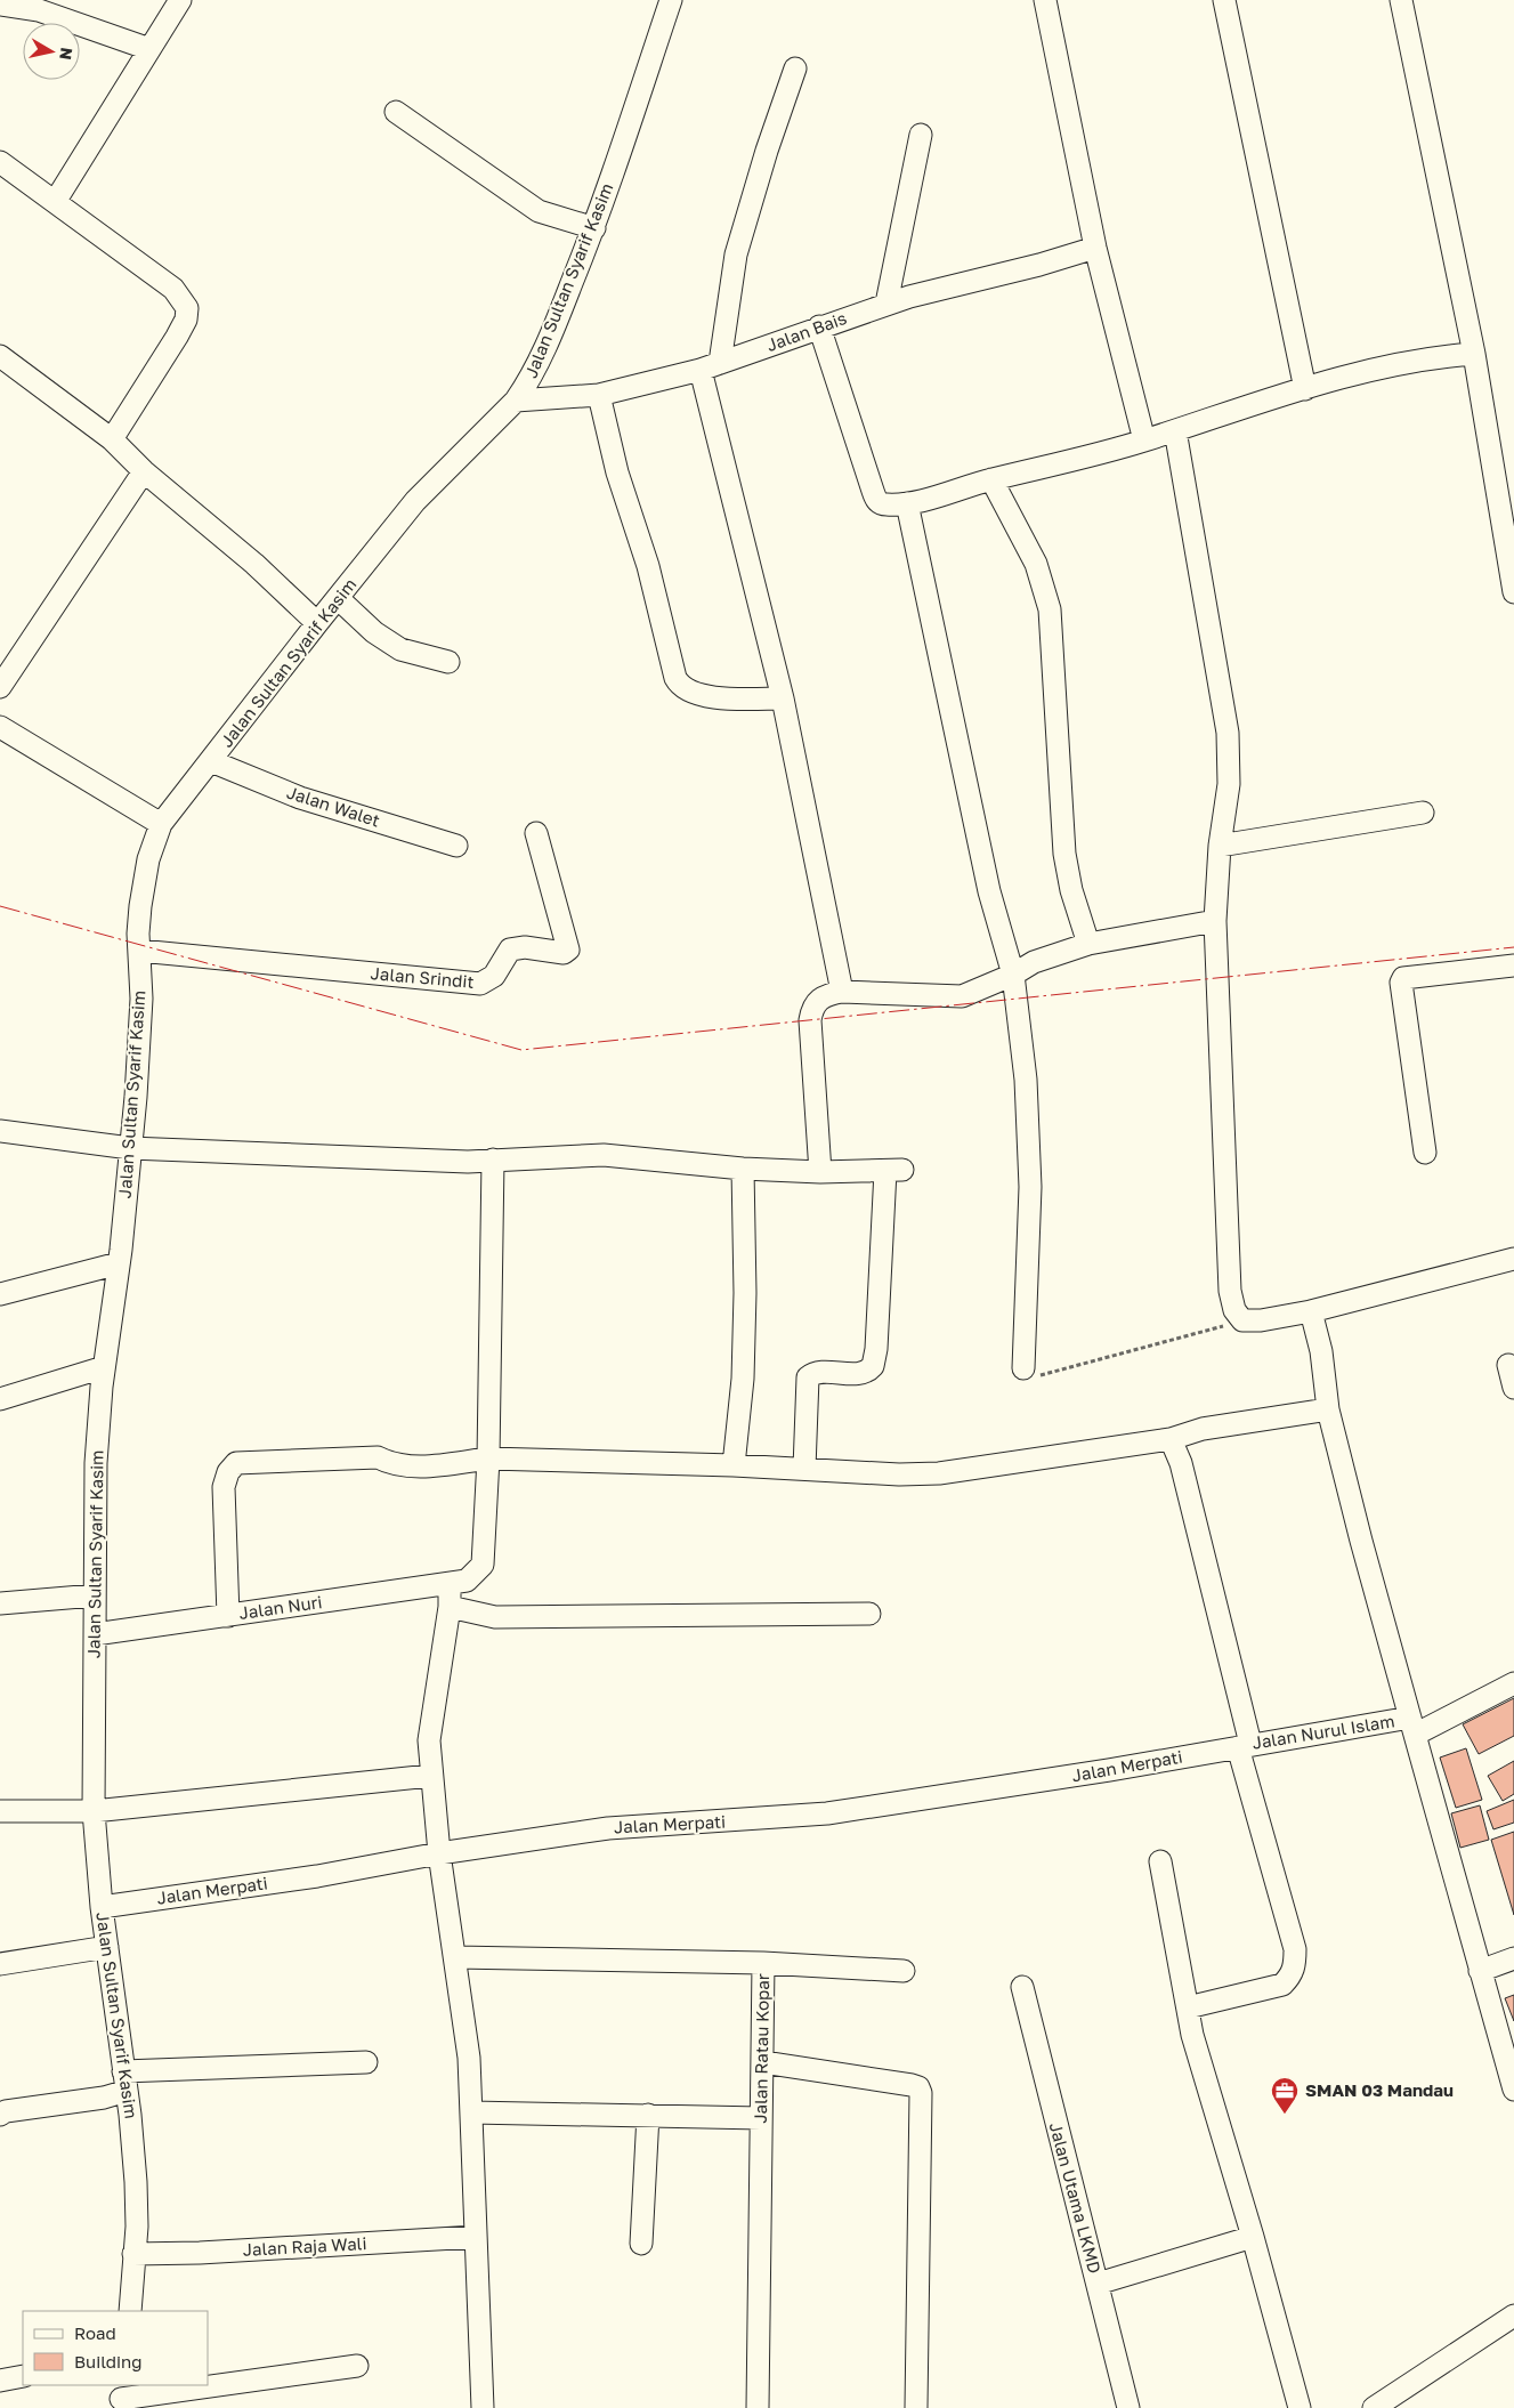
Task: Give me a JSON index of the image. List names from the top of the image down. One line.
{"streets":{"street":["Jalan Sultan Syarif Kasim","Jalan Bais","Jalan Walet","Jalan Srindit","Jalan Nuri","Jalan Nurul Islam","Jalan Merpati","Jalan Ratau Kopar","Jalan Utama LKMD","Jalan Raja Wali"]},"crossings":[["Jalan Sultan Syarif Kasim","Jalan Bais"],["Jalan Sultan Syarif Kasim","Jalan Walet"],["Jalan Sultan Syarif Kasim","Jalan Srindit"],["Jalan Sultan Syarif Kasim","Jalan Nuri"],["Jalan Sultan Syarif Kasim","Jalan Merpati"],["Jalan Sultan Syarif Kasim","Jalan Raja Wali"],["Jalan Nurul Islam","Jalan Merpati"]],"places":{"office":["SMAN 03 Mandau"]},"legend":["Road","Building"],"north":"right"}
